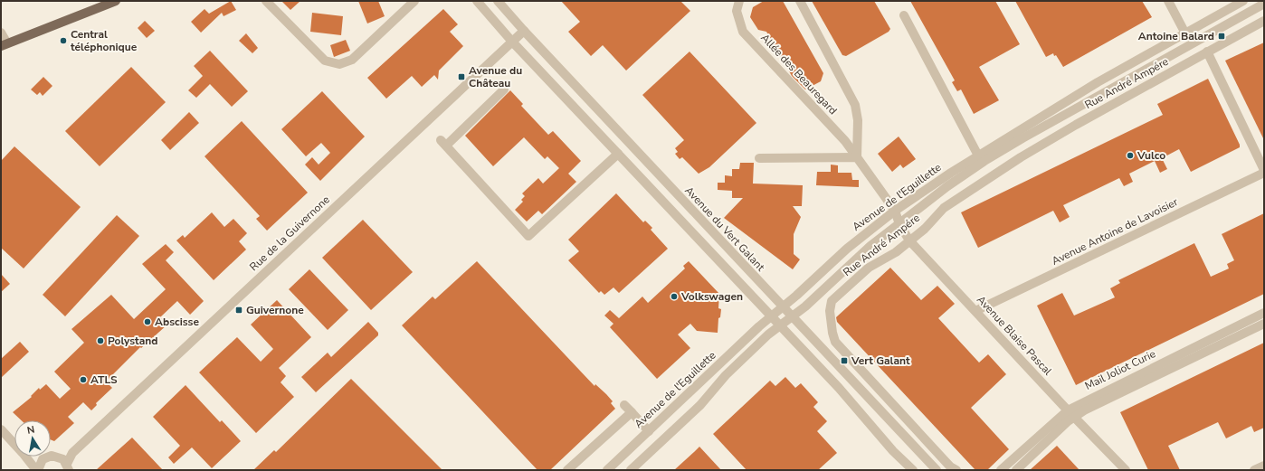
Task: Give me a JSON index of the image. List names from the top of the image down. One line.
{"streets":{"street":["Allée des Beauregard","Rue André Ampére","Avenue de l'Eguillette","Avenue du Vert Galant","Avenue Antoine de Lavoisier","Rue de la Guivernone","Avenue Blaise Pascal","Mail Joliot Curie"]},"crossings":[["Allée des Beauregard","Avenue de l'Eguillette"],["Allée des Beauregard","Avenue Blaise Pascal"],["Rue André Ampére","Avenue Blaise Pascal"],["Avenue de l'Eguillette","Avenue du Vert Galant"],["Avenue de l'Eguillette","Avenue Blaise Pascal"],["Avenue du Vert Galant","Rue de la Guivernone"],["Avenue Antoine de Lavoisier","Avenue Blaise Pascal"],["Avenue Blaise Pascal","Mail Joliot Curie"]],"places":{"transit":["Antoine Balard","Avenue du Château","Guivernone","Vert Galant"],"other":["Central téléphonique","Vulco","Volkswagen","Abscisse","Polystand","ATLS"]},"north":"top"}
